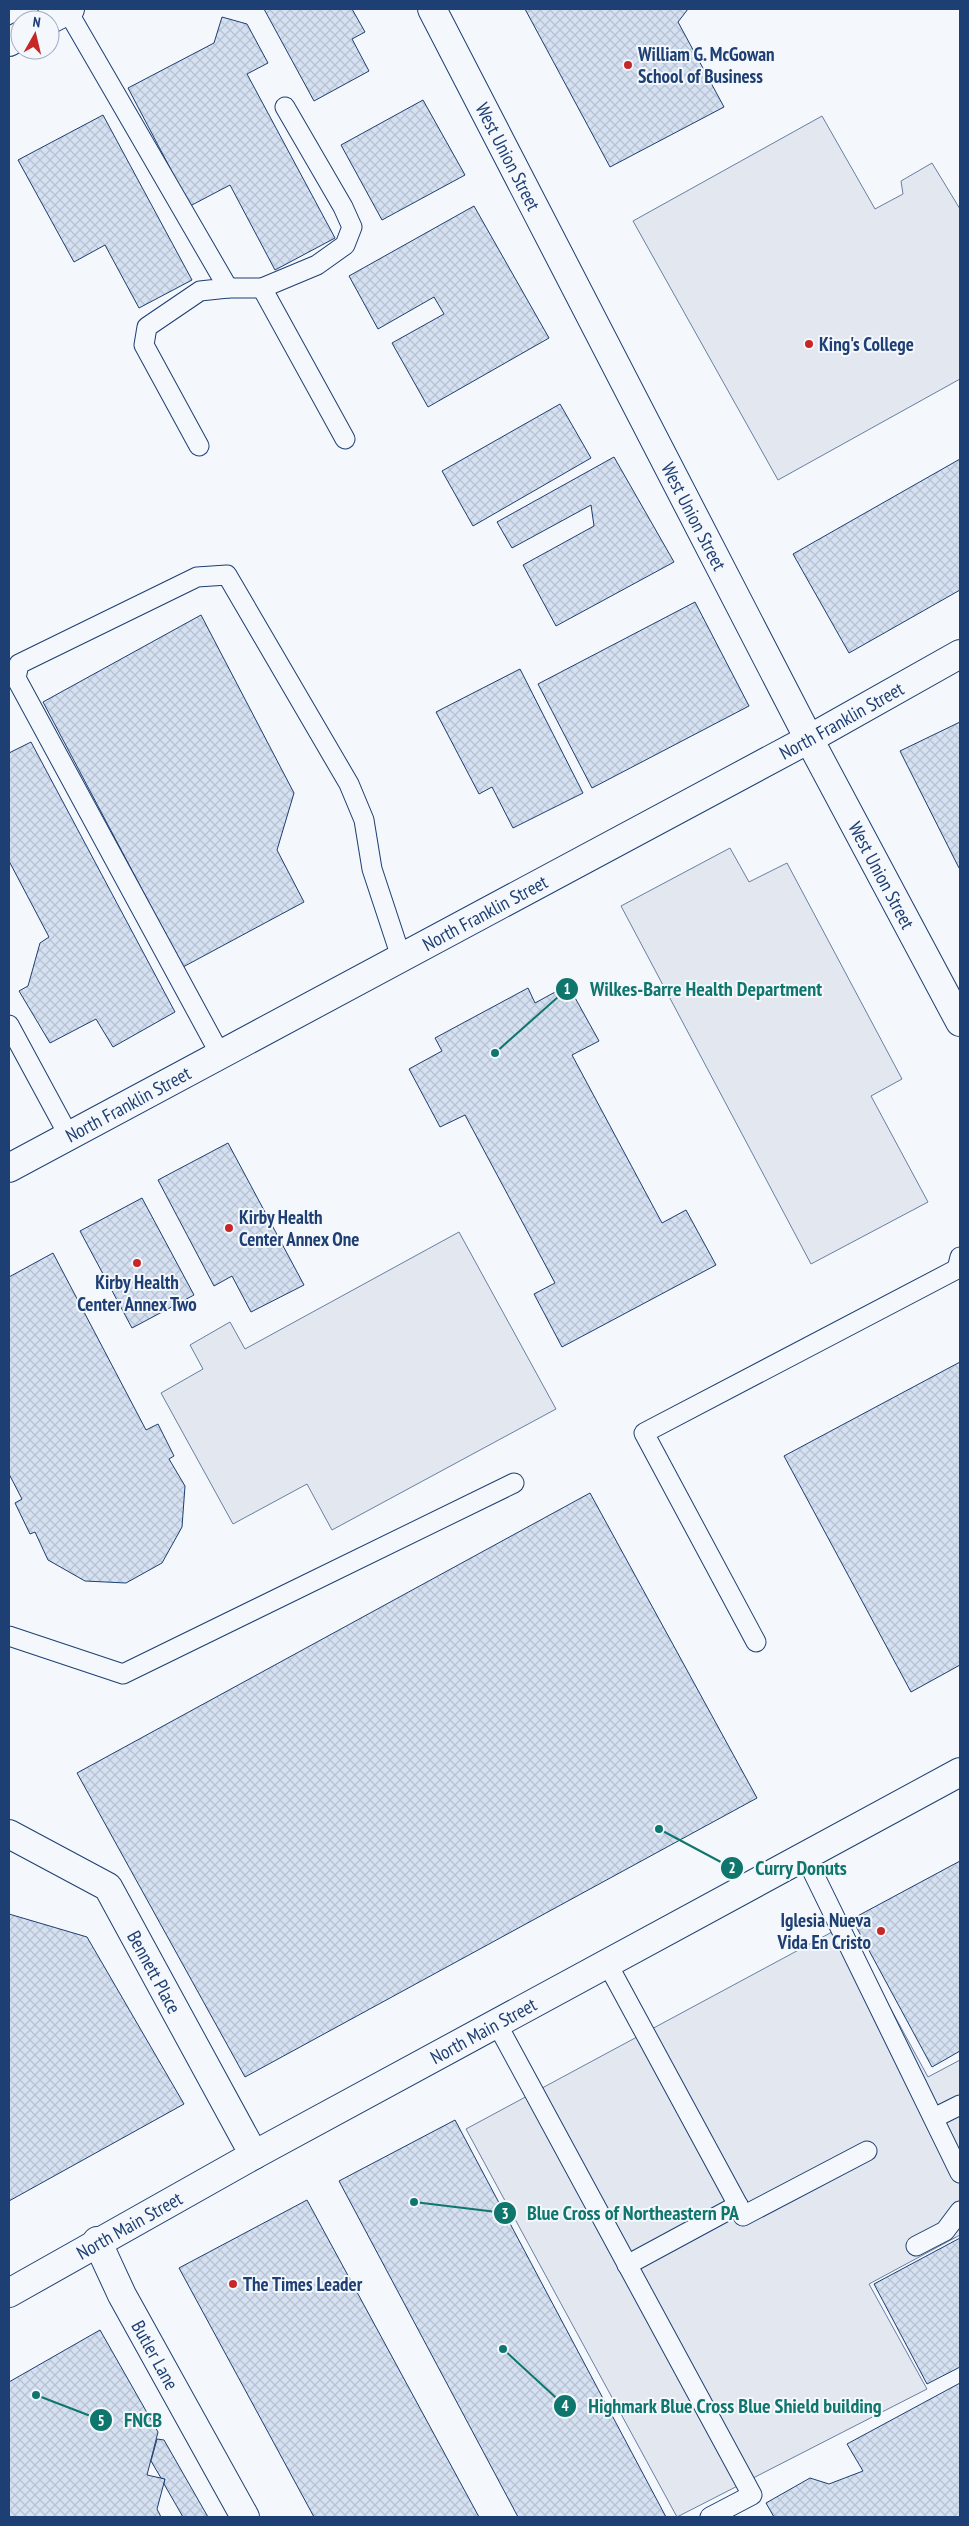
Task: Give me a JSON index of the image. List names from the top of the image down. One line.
{"streets":{"street":["West Union Street","North Franklin Street","Bennett Place","North Main Street","Butler Lane"]},"crossings":[["West Union Street","North Franklin Street"],["Bennett Place","North Main Street"],["North Main Street","Butler Lane"]],"places":["William G. McGowan School of Business","King's College","Wilkes-Barre Health Department","Kirby Health Center Annex One","Kirby Health Center Annex Two","Curry Donuts","Iglesia Nueva Vida En Cristo","Blue Cross of Northeastern PA","The Times Leader","Highmark Blue Cross Blue Shield building","FNCB"],"north":"top"}
